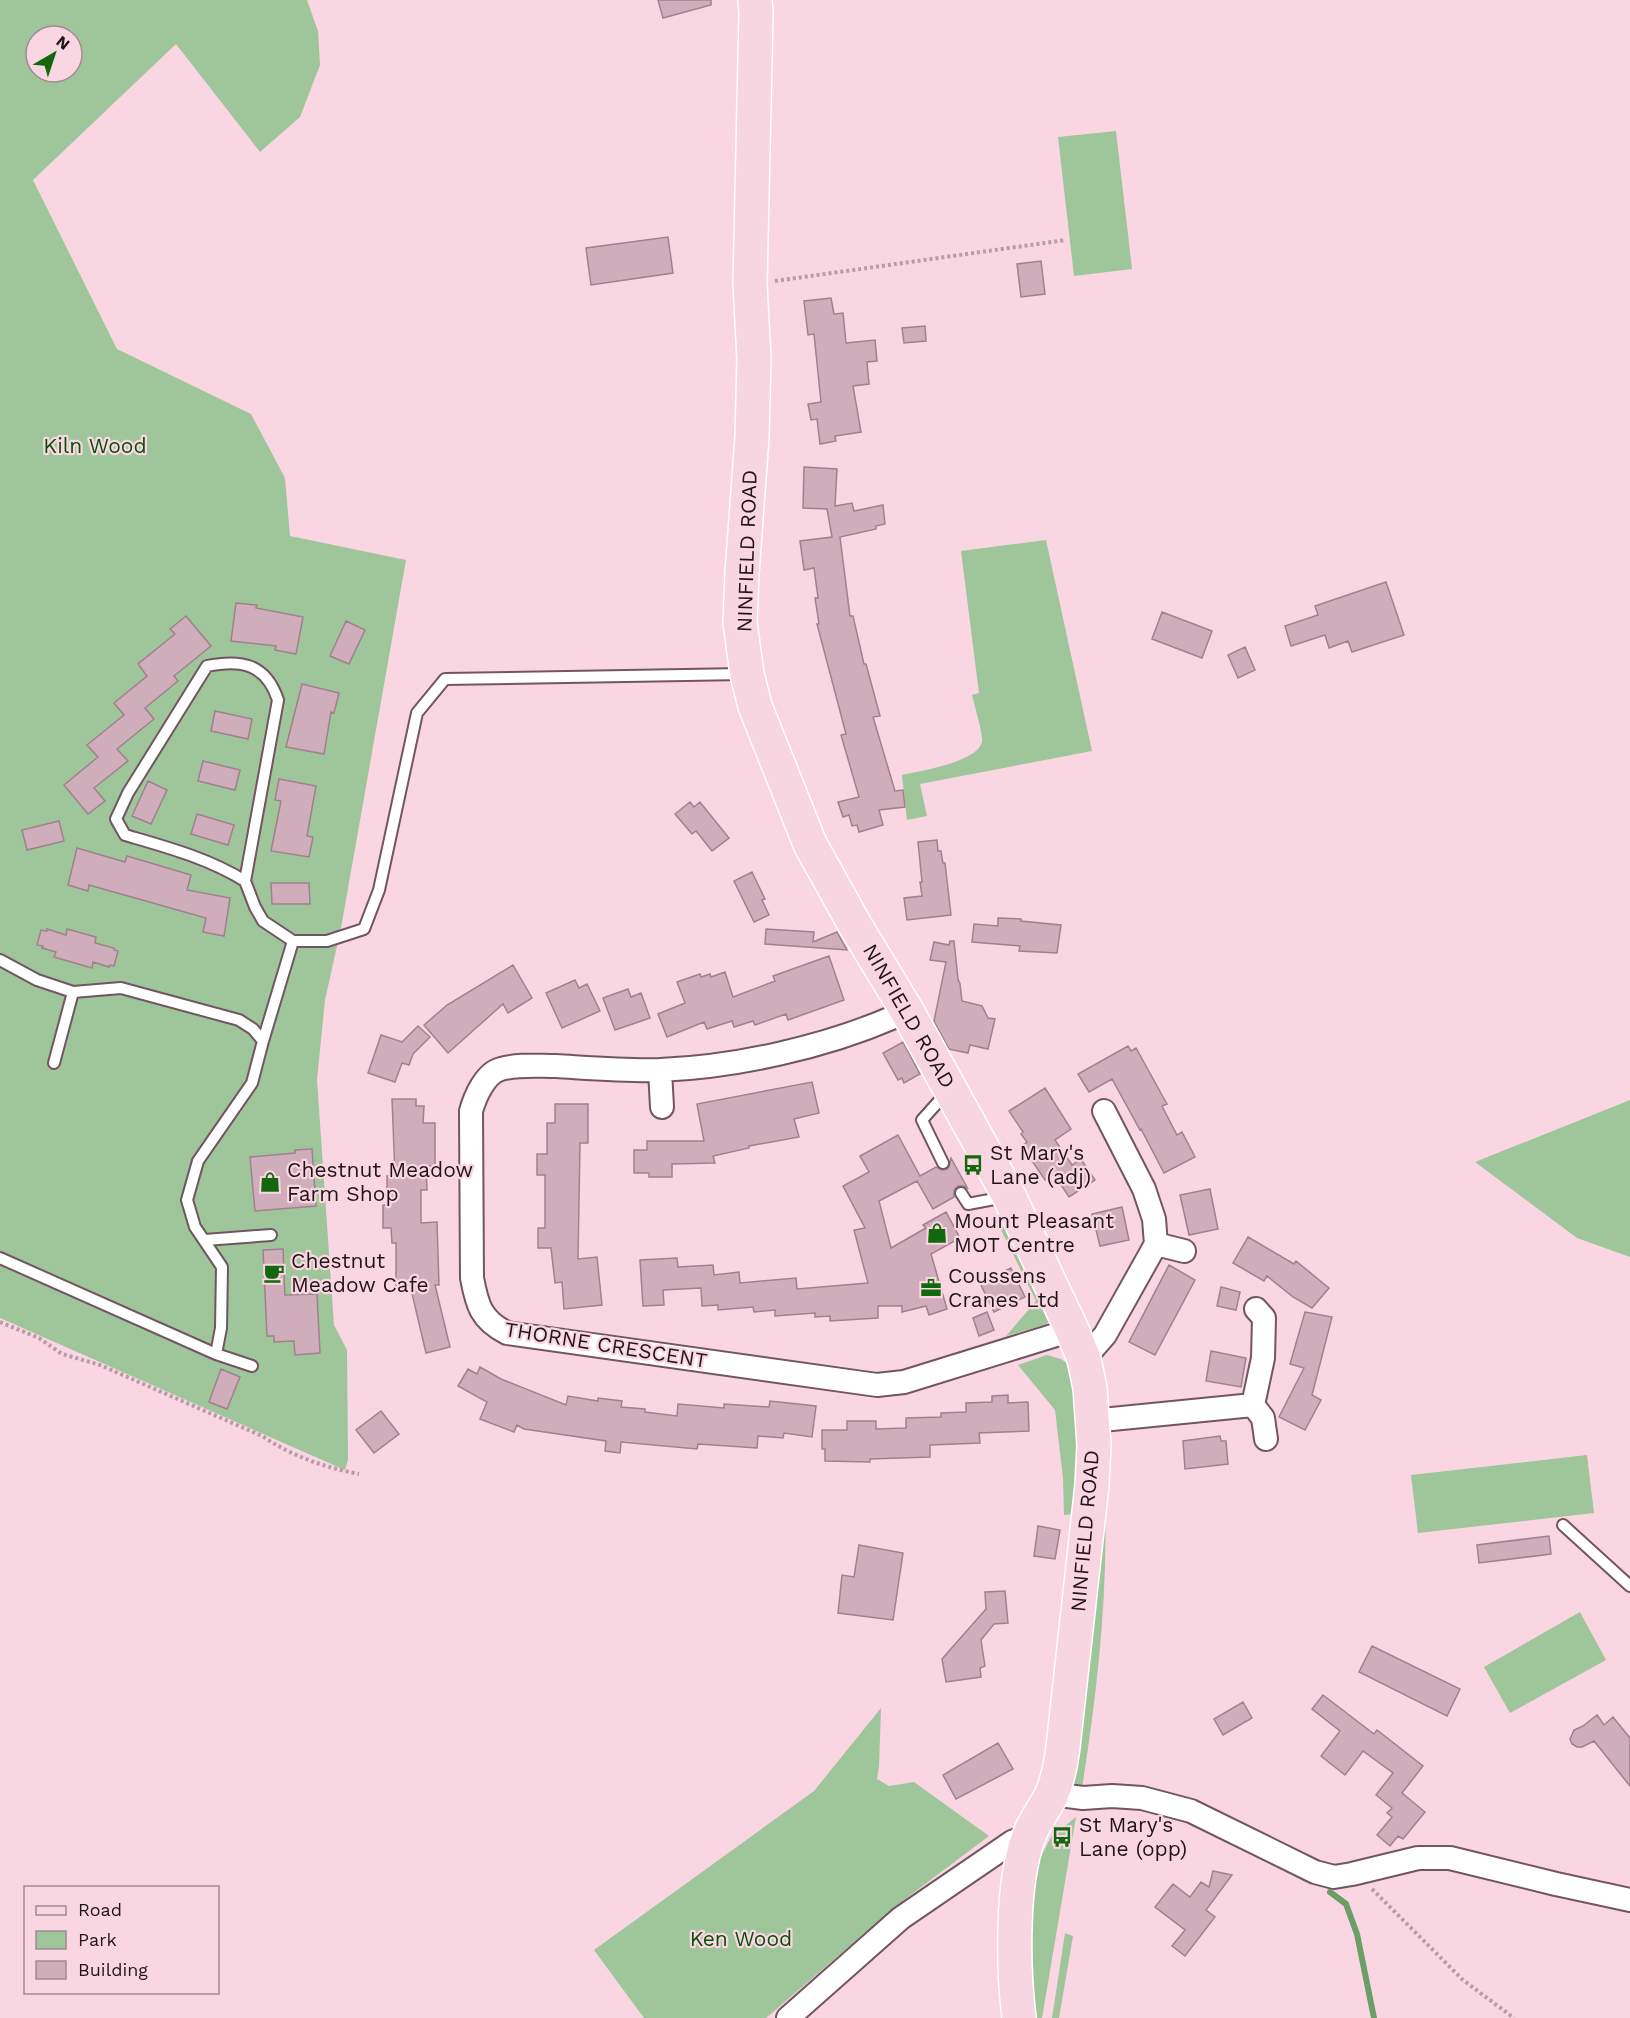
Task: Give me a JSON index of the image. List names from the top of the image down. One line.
{"streets":{"main road":["NINFIELD ROAD"],"street":["THORNE CRESCENT"]},"crossings":[["NINFIELD ROAD","THORNE CRESCENT"]],"parks":["Kiln Wood","Ken Wood"],"places":{"bus stop":["St Mary's Lane (adj)","St Mary's Lane (opp)"],"shop":["Chestnut Meadow Farm Shop","Mount Pleasant MOT Centre"],"cafe":["Chestnut Meadow Cafe"],"office":["Coussens Cranes Ltd"]},"legend":["Road","Park","Building"],"north":"top right"}
